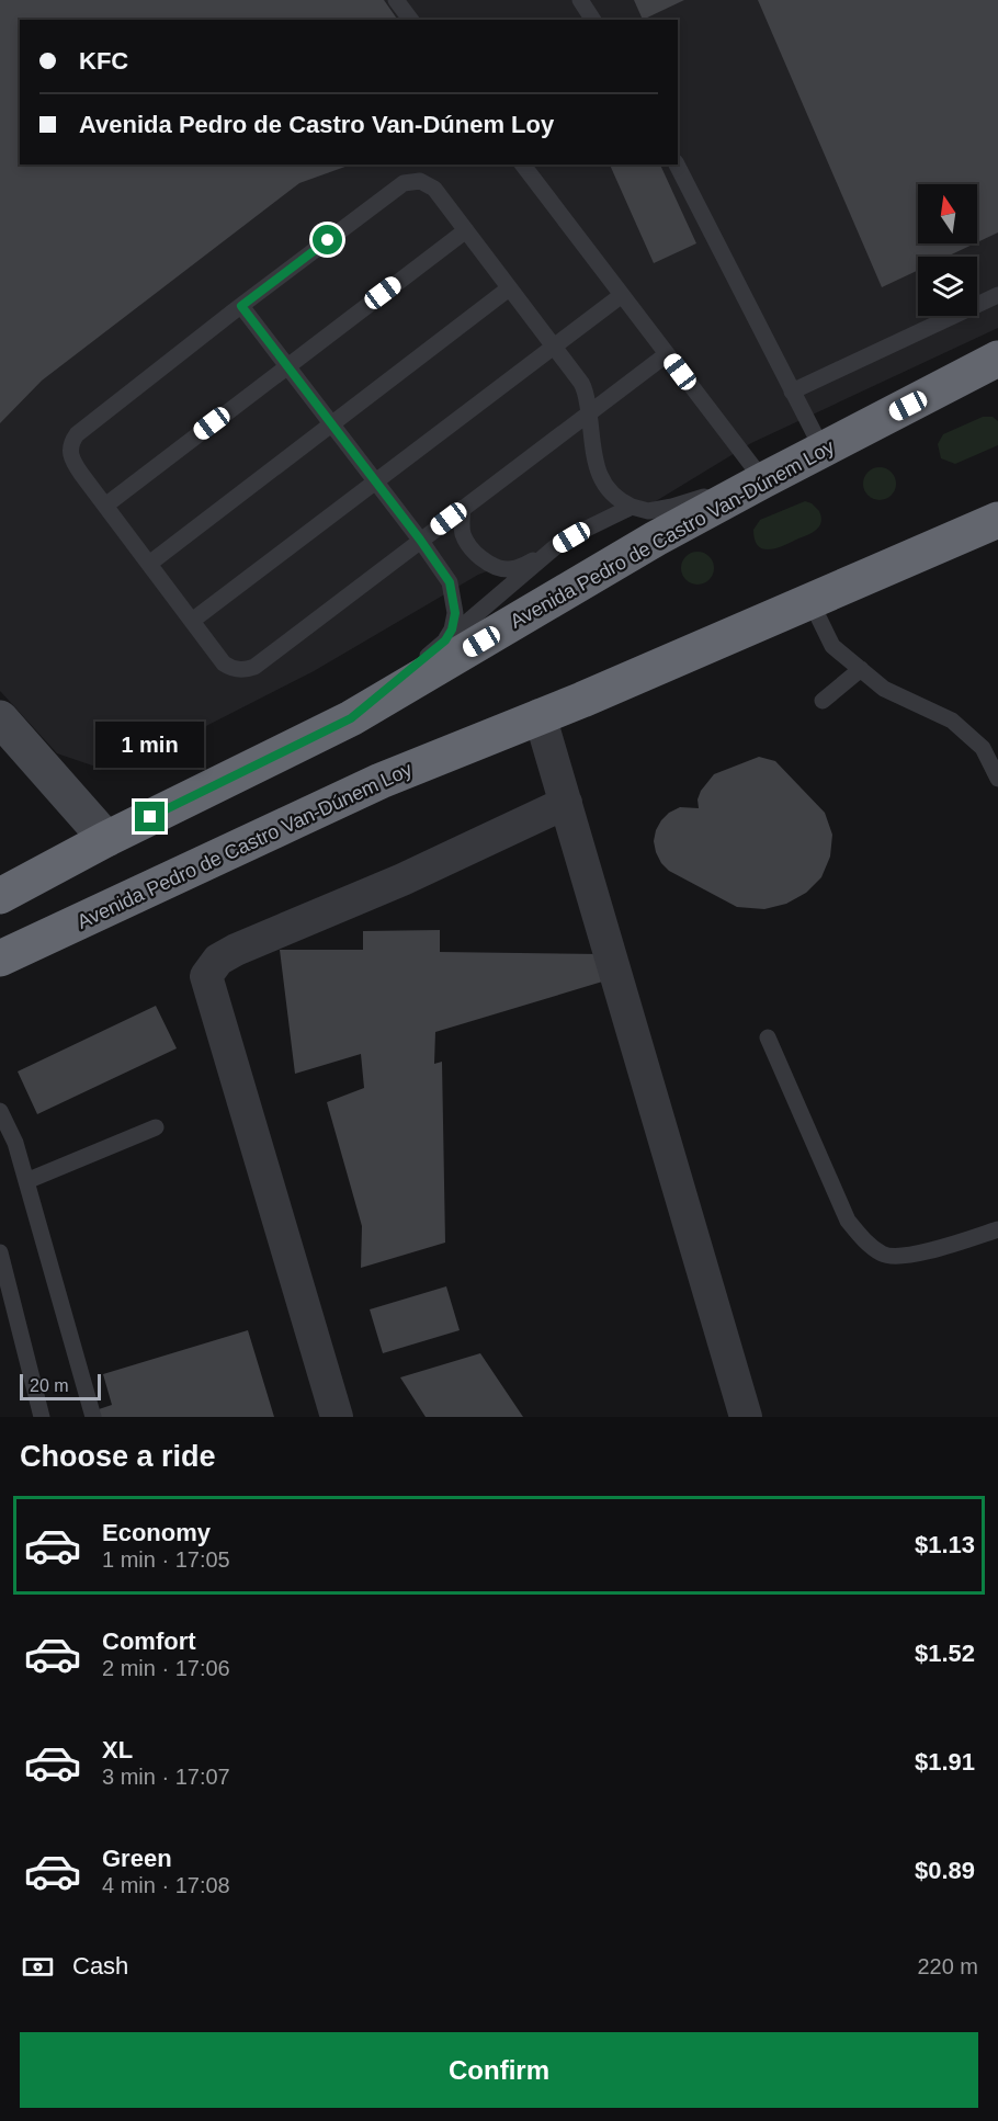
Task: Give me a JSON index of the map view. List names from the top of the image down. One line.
{"streets":{"highway":["Avenida Pedro de Castro Van-Dúnem Loy"]},"scale_bar":"20 m","north":"top","page":{"banner":["KFC","Avenida Pedro de Castro Van-Dúnem Loy"],"bubble":"1 min","scale":"20 m","heading":"Choose a ride","list":[{"name":"Economy","note":"1 min · 17:05","value":"$1.13"},{"name":"Comfort","note":"2 min · 17:06","value":"$1.52"},{"name":"XL","note":"3 min · 17:07","value":"$1.91"},{"name":"Green","note":"4 min · 17:08","value":"$0.89"}],"pay":["Cash","220 m"],"buttons":"Confirm"}}
